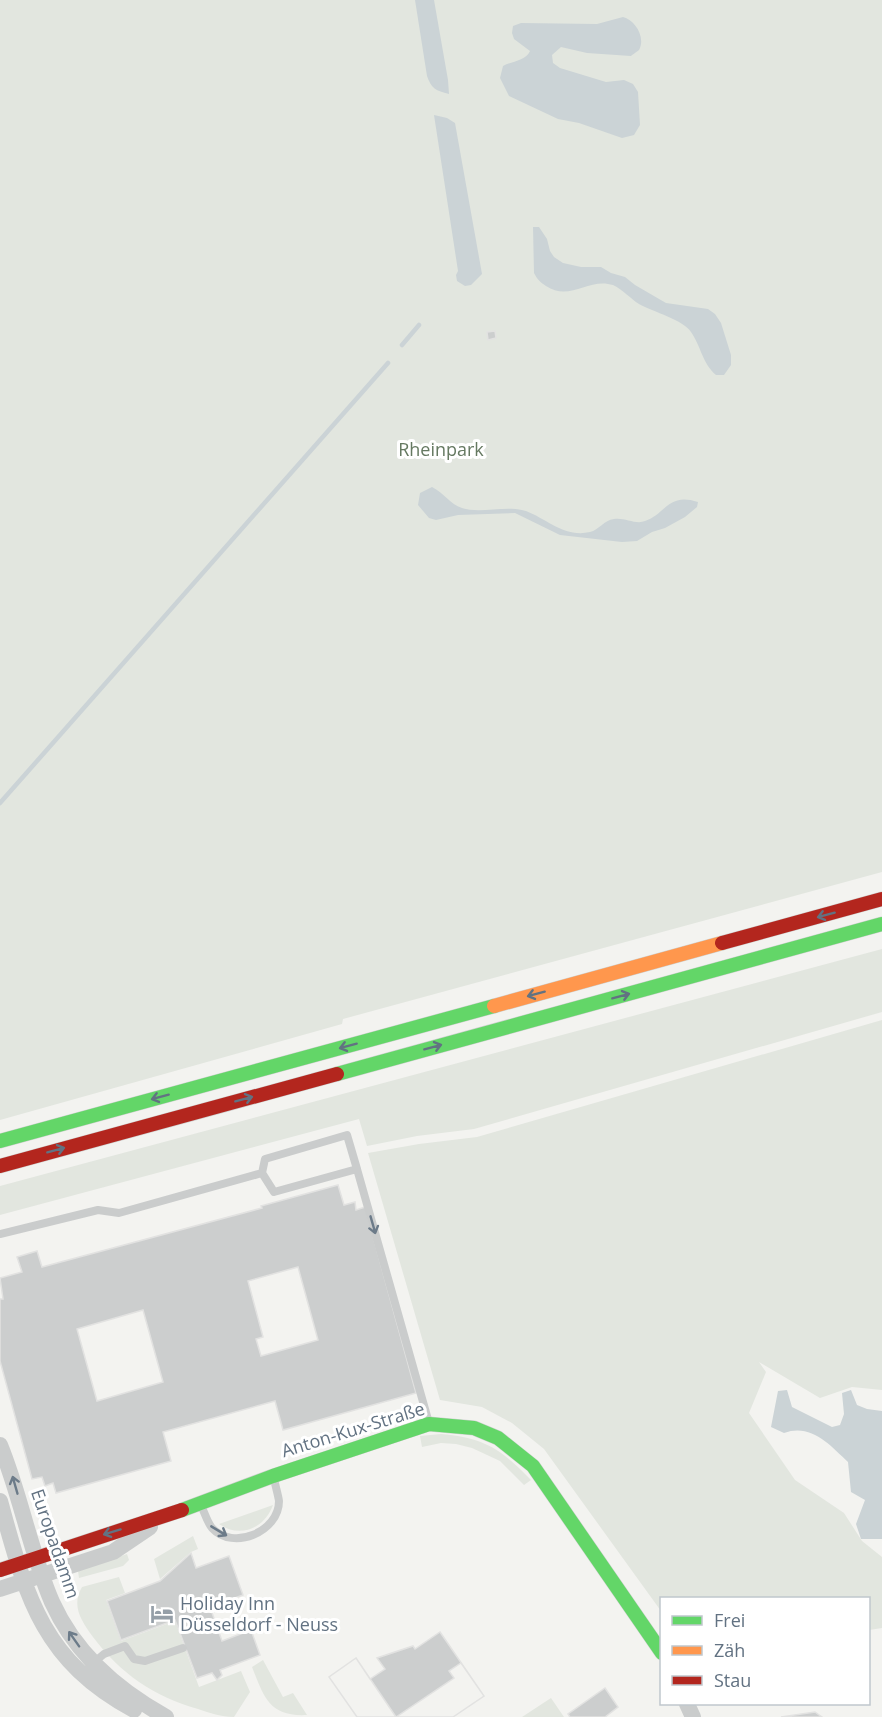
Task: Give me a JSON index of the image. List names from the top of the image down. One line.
{"streets":{"main road":["Anton-Kux-Straße"],"street":["Europadamm"]},"crossings":[["Anton-Kux-Straße","Europadamm"]],"parks":["Rheinpark"],"places":{"hotel":["Holiday Inn Düsseldorf - Neuss"]},"legend":["Frei","Zäh","Stau"]}
